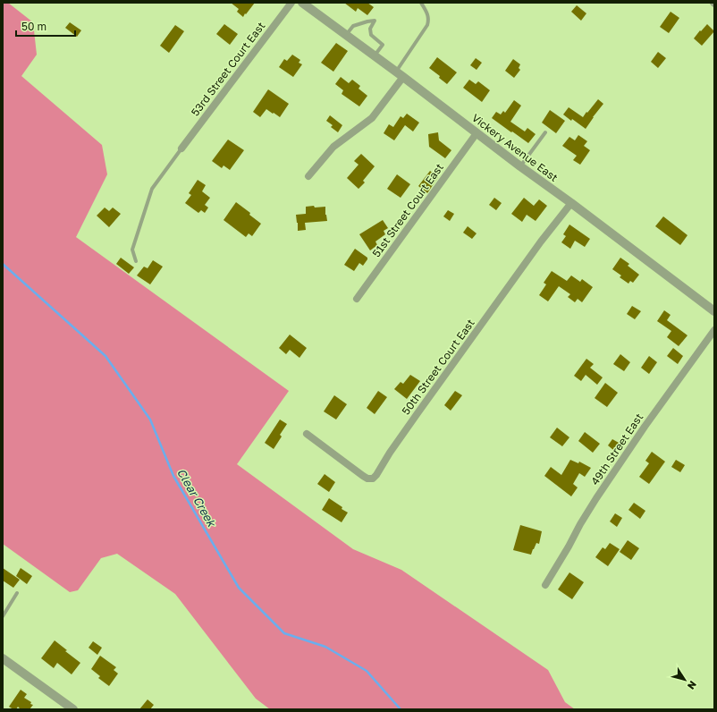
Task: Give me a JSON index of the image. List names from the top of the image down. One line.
{"streets":{"street":["53rd Street Court East","Vickery Avenue East","51st Street Court East","50th Street Court East","49th Street East"]},"crossings":[["Vickery Avenue East","51st Street Court East"],["Vickery Avenue East","50th Street Court East"]],"water":["Clear Creek"],"scale_bar":"50 m","north":"bottom right"}
